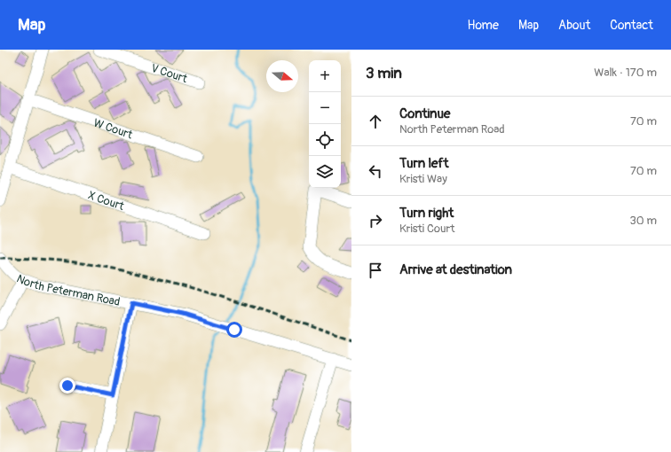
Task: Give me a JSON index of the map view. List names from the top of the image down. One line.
{"streets":{"street":["V Court","W Court","X Court","North Peterman Road"]},"north":"right","page":{"header":"Map","nav":["Home","Map","About","Contact"],"heading":["3 min","Walk · 170 m"],"map_buttons":["+","−"],"list":[["Continue","North Peterman Road","70 m"],["Turn left","Kristi Way","70 m"],["Turn right","Kristi Court","30 m"],"Arrive at destination"]}}
